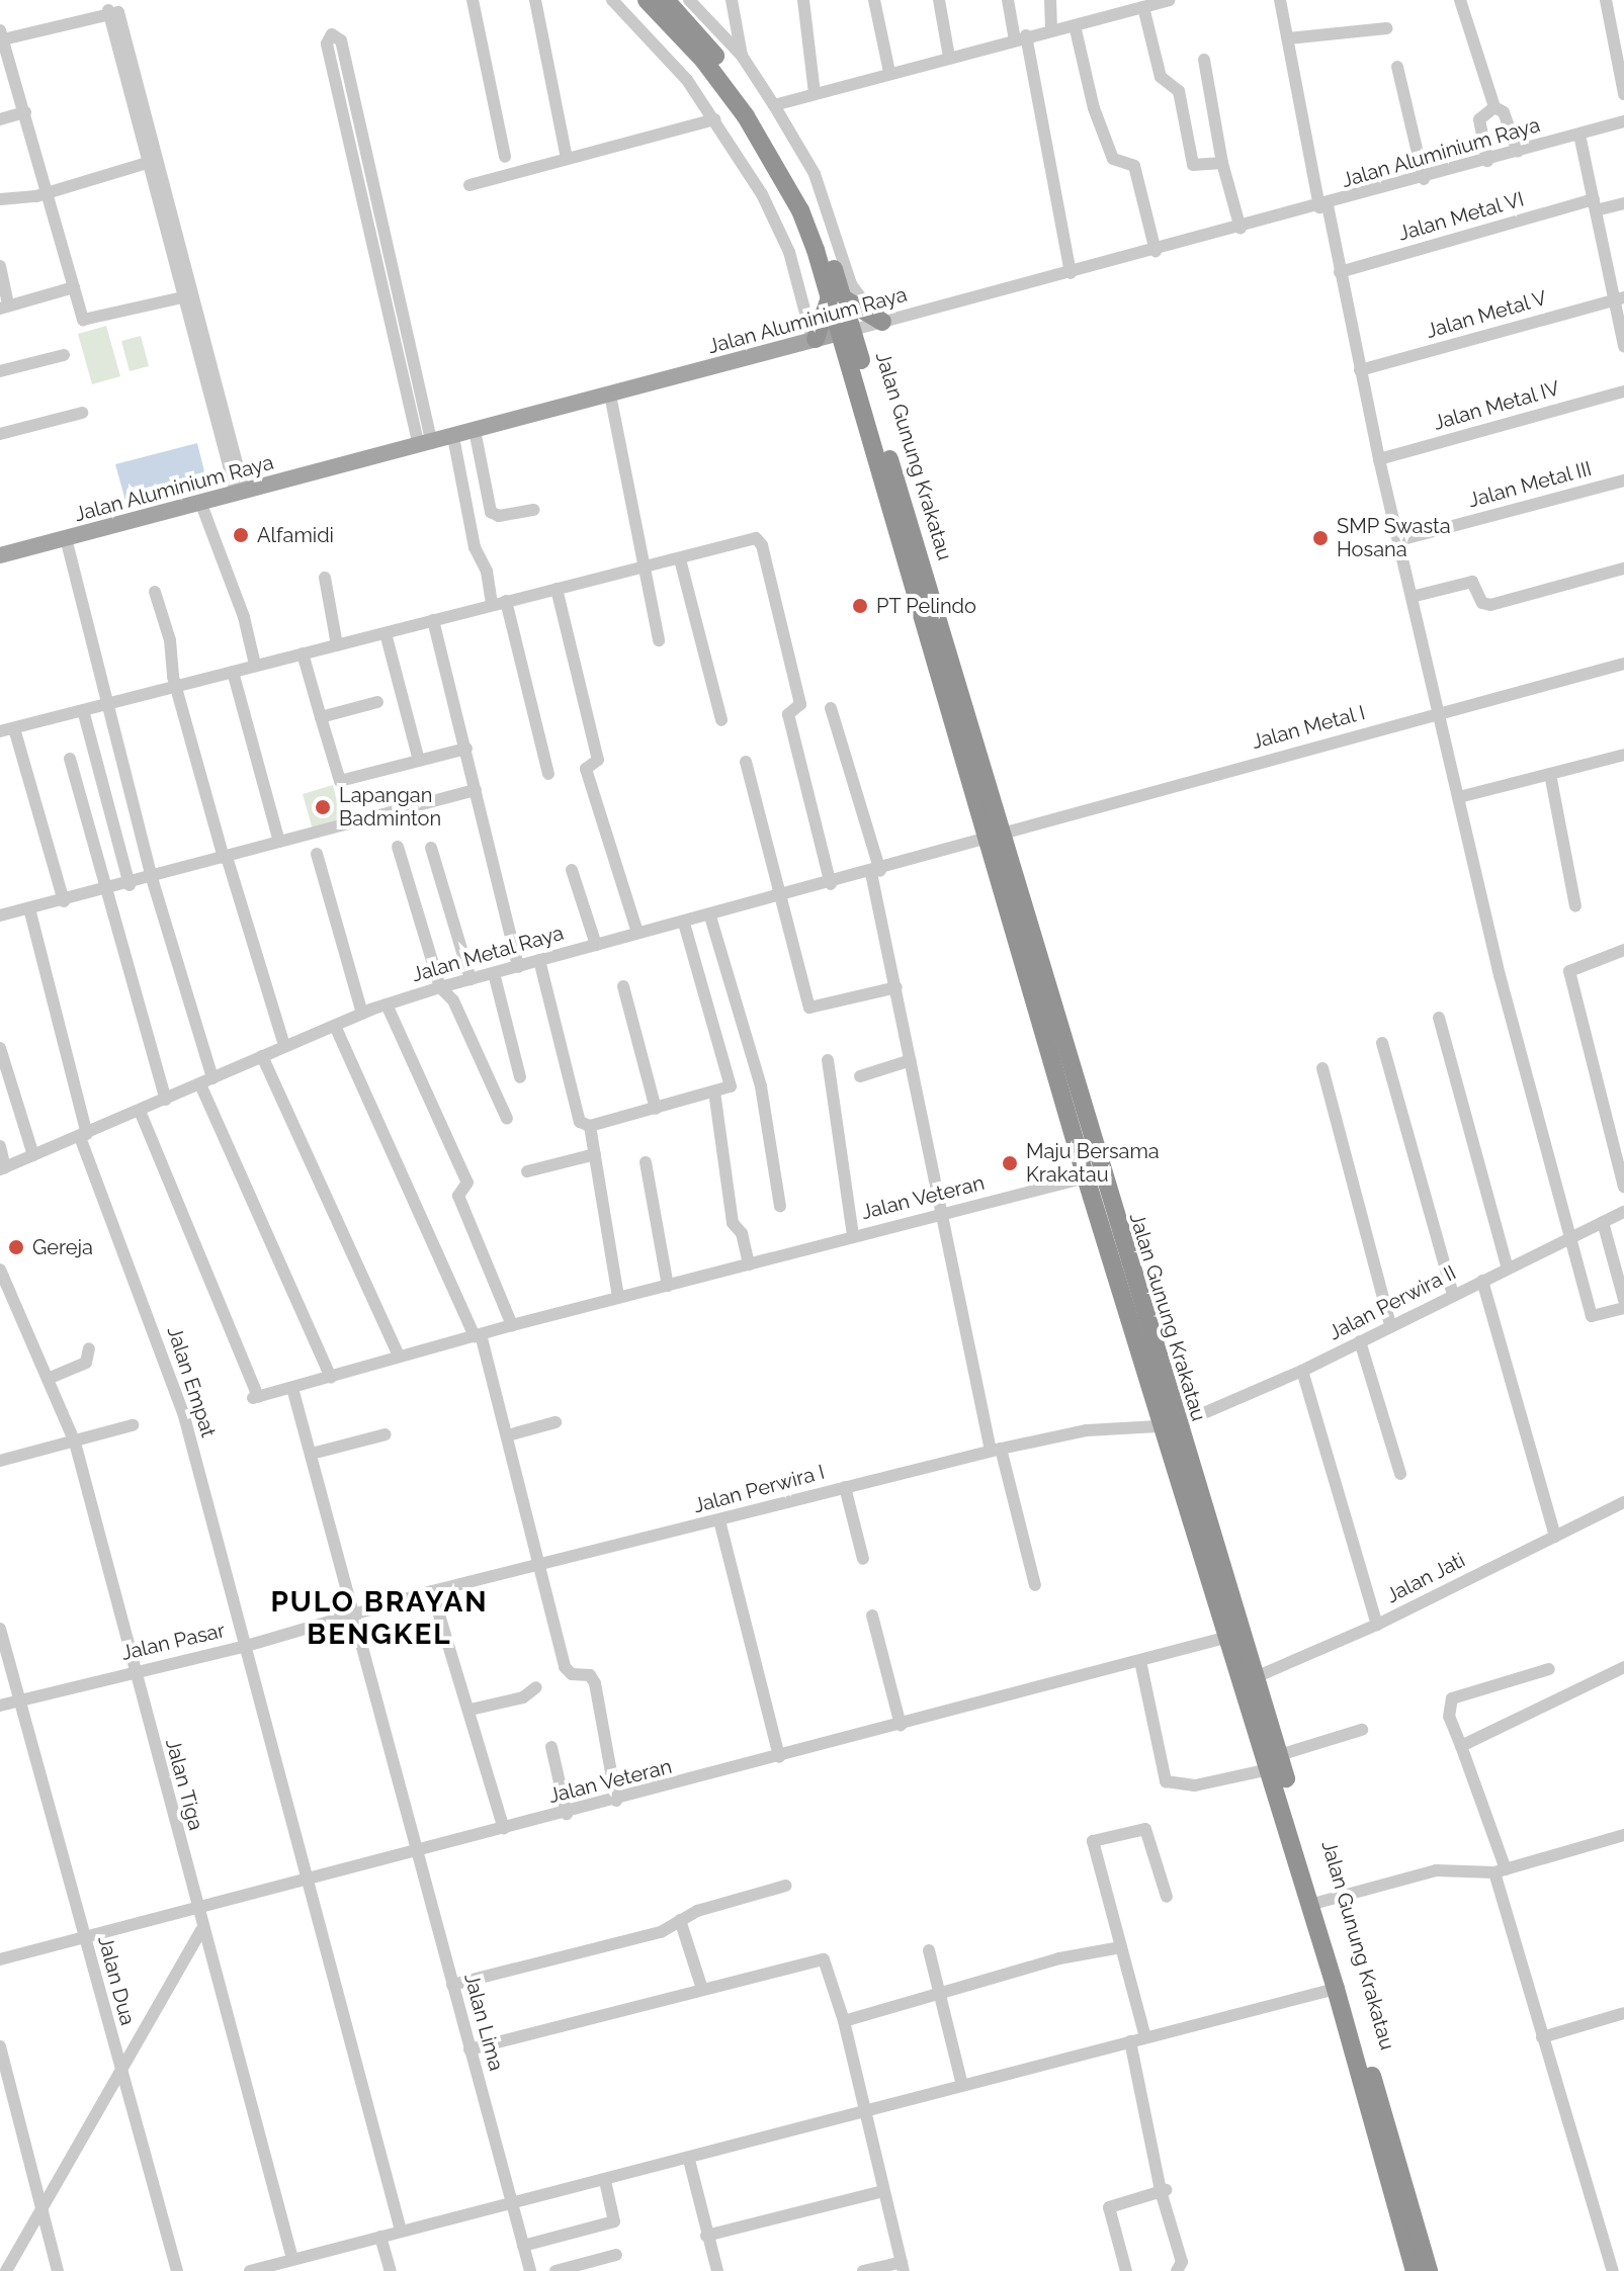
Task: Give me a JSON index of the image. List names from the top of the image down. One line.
{"streets":{"highway":["Jalan Gunung Krakatau"],"main road":["Jalan Aluminium Raya"],"street":["Jalan Metal VI","Jalan Metal V","Jalan Metal IV","Jalan Metal III","Jalan Metal I","Jalan Metal Raya","Jalan Veteran","Jalan Perwira II","Jalan Empat","Jalan Perwira I","Jalan Jati","Jalan Pasar","Jalan Tiga","Jalan Dua","Jalan Lima"]},"crossings":[["Jalan Aluminium Raya","Jalan Gunung Krakatau"],["Jalan Gunung Krakatau","Jalan Metal I"],["Jalan Gunung Krakatau","Jalan Metal Raya"],["Jalan Gunung Krakatau","Jalan Veteran"],["Jalan Gunung Krakatau","Jalan Perwira II"],["Jalan Gunung Krakatau","Jalan Perwira I"],["Jalan Gunung Krakatau","Jalan Jati"],["Jalan Metal I","Jalan Metal Raya"],["Jalan Metal Raya","Jalan Veteran"],["Jalan Metal Raya","Jalan Empat"],["Jalan Veteran","Jalan Empat"],["Jalan Veteran","Jalan Tiga"],["Jalan Veteran","Jalan Dua"],["Jalan Veteran","Jalan Lima"],["Jalan Perwira II","Jalan Perwira I"],["Jalan Empat","Jalan Pasar"],["Jalan Perwira I","Jalan Pasar"],["Jalan Perwira I","Jalan Lima"],["Jalan Pasar","Jalan Tiga"],["Jalan Pasar","Jalan Dua"],["Jalan Pasar","Jalan Lima"]],"districts":["PULO BRAYAN BENGKEL"],"places":["Alfamidi","SMP Swasta Hosana","PT Pelindo","Lapangan Badminton","Maju Bersama Krakatau","Gereja"]}
